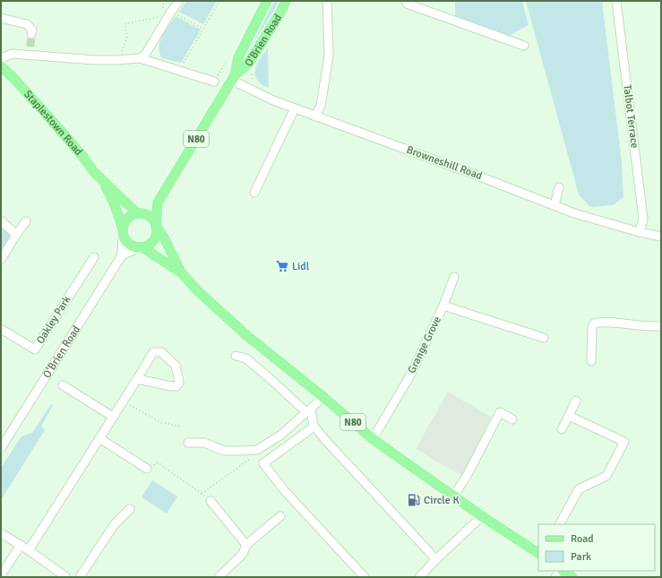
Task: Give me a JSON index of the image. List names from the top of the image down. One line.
{"streets":{"main road":["O'Brien Road","Staplestown Road","N80"],"street":["Talbot Terrace","Browneshill Road","Oakley Park","Grange Grove"]},"crossings":[["O'Brien Road","Staplestown Road"],["O'Brien Road","N80"],["O'Brien Road","Browneshill Road"],["Talbot Terrace","Browneshill Road"],["Staplestown Road","N80"],["N80","Grange Grove"]],"places":{"supermarket":["Lidl"],"fuel station":["Circle K"]},"legend":["Road","Park"]}
